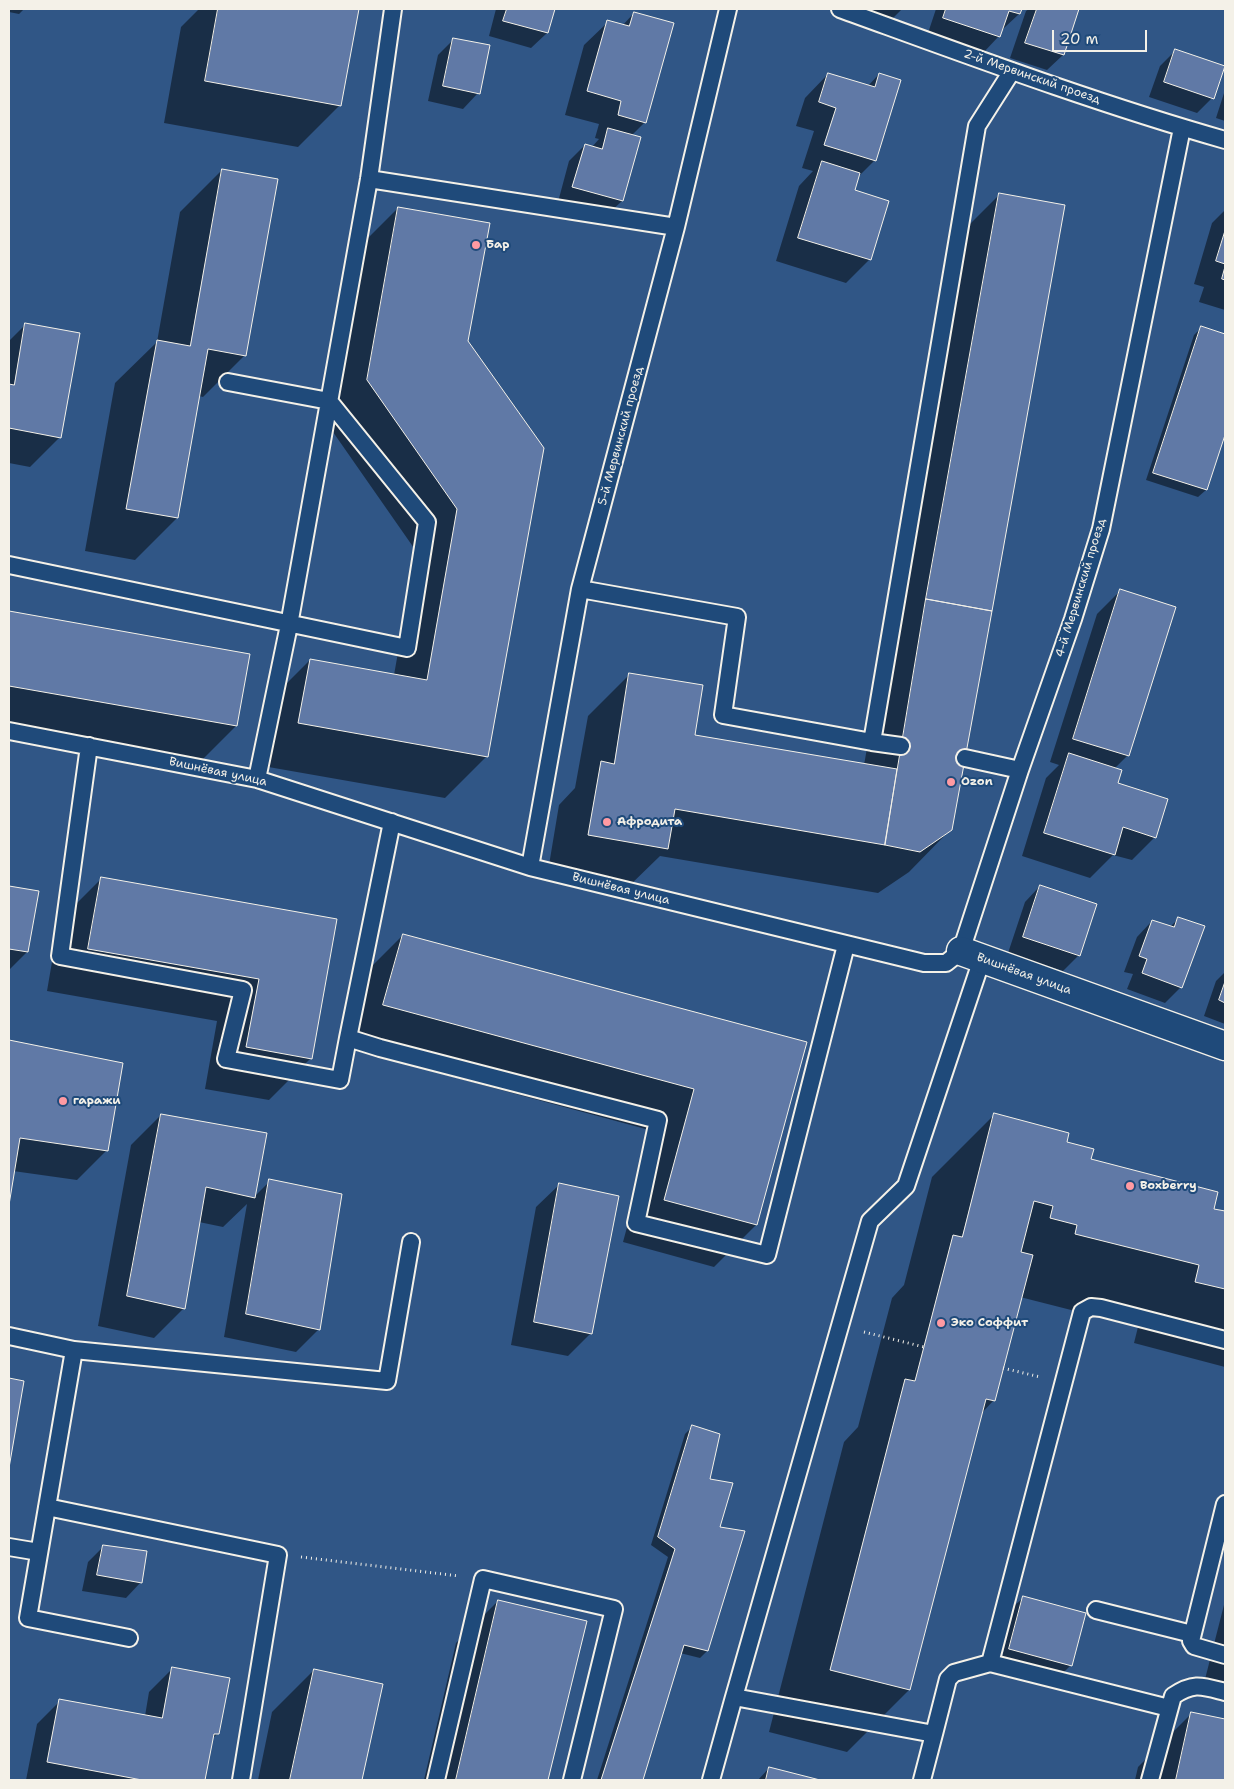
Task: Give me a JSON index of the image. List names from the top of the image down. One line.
{"streets":{"street":["Вишнёвая улица"],"lane":["2-й Мервинский проезд","5-й Мервинский проезд","4-й Мервинский проезд"]},"crossings":[["2-й Мервинский проезд","4-й Мервинский проезд"],["5-й Мервинский проезд","Вишнёвая улица"],["4-й Мервинский проезд","Вишнёвая улица"]],"places":["Бар","Ozon","Афродита","гаражи","Boxberry","Эко Соффит"],"scale_bar":"20 m"}
